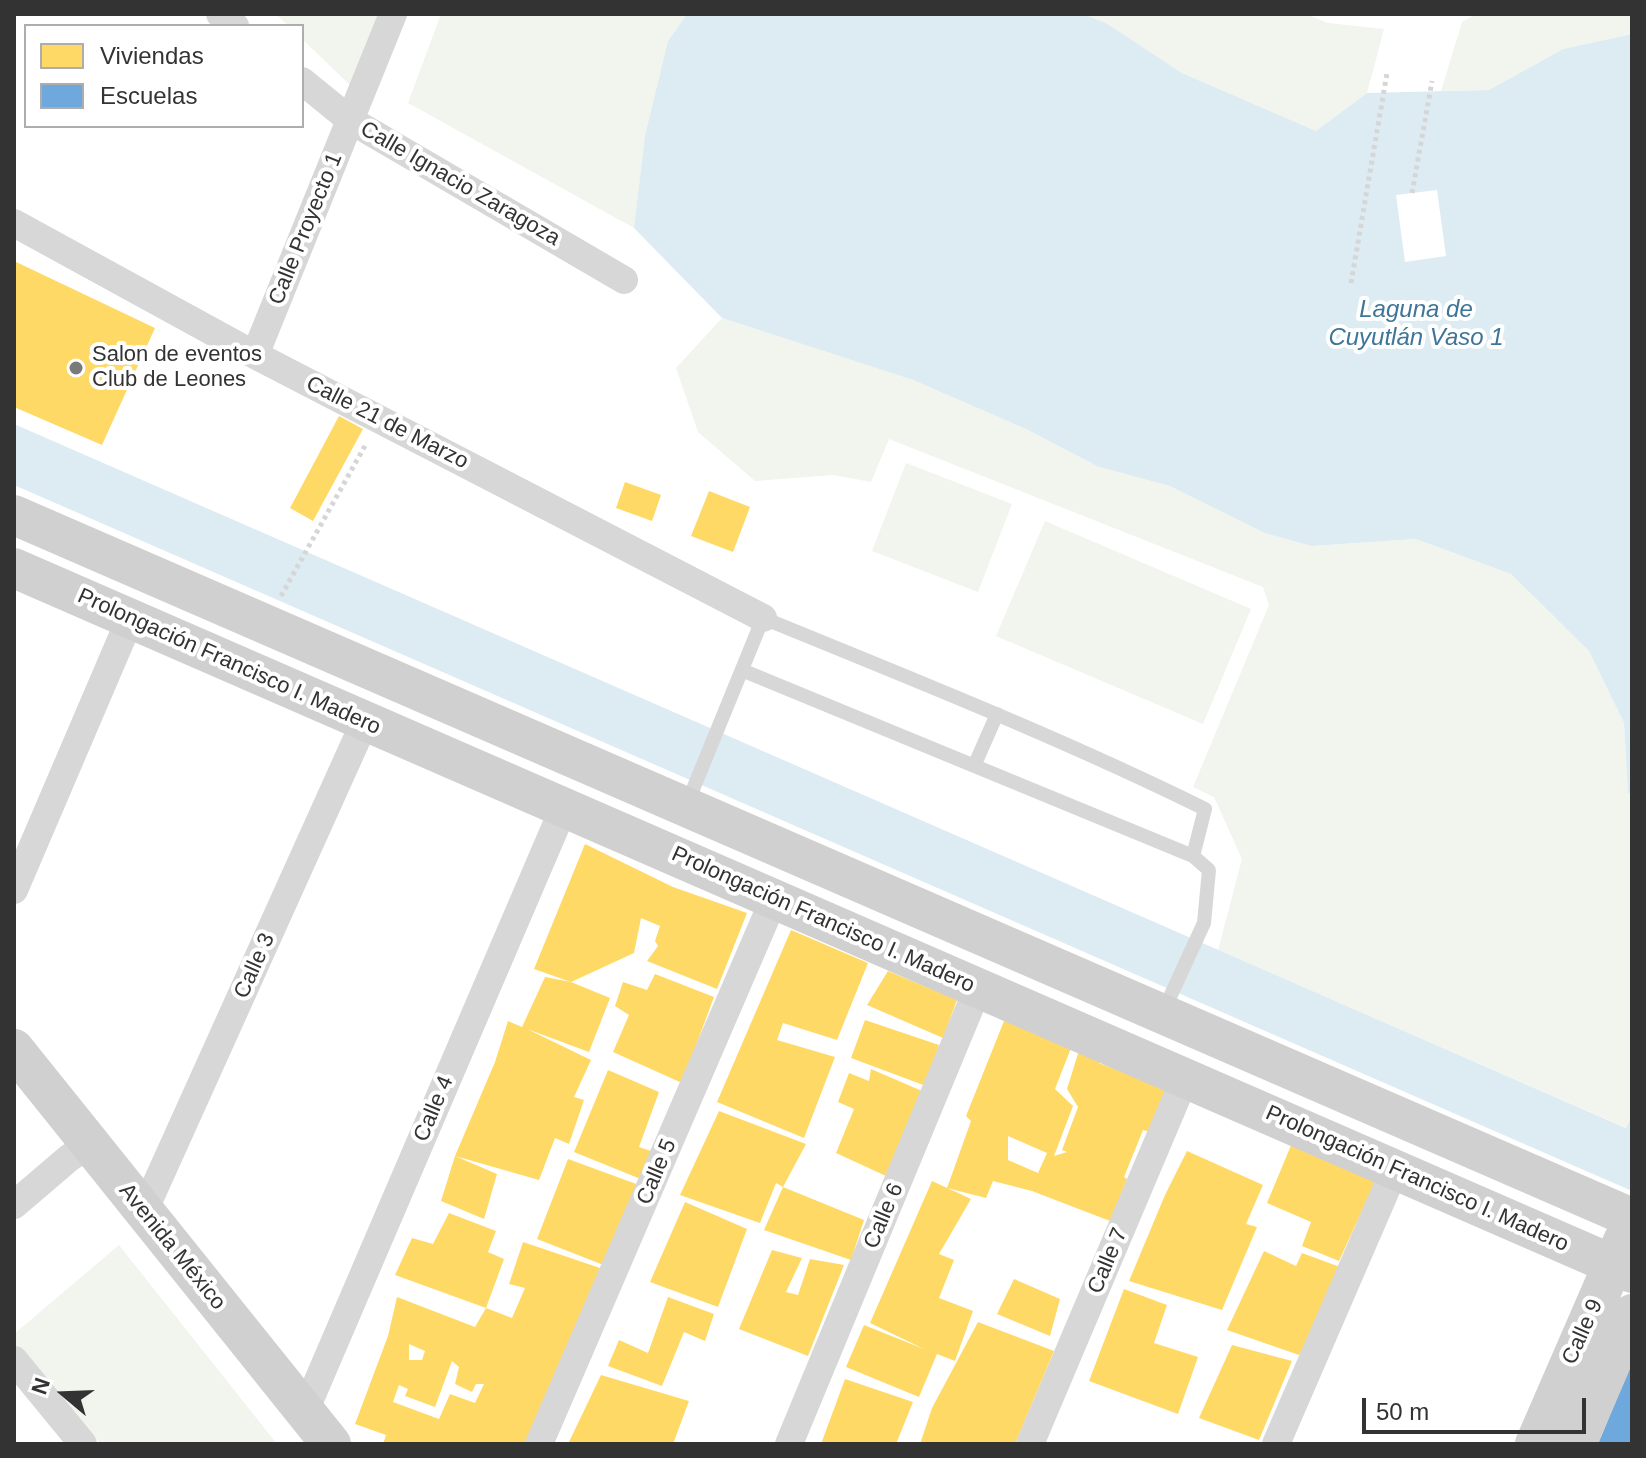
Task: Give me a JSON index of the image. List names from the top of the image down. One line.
{"streets":{"street":["Calle Ignacio Zaragoza","Calle Proyecto 1","Calle 21 de Marzo","Prolongación Francisco I. Madero","Calle 3","Calle 4","Calle 5","Calle 6","Avenida México","Calle 7","Calle 9"]},"crossings":[["Calle Ignacio Zaragoza","Calle Proyecto 1"],["Calle Proyecto 1","Calle 21 de Marzo"],["Prolongación Francisco I. Madero","Calle 3"],["Prolongación Francisco I. Madero","Calle 4"],["Prolongación Francisco I. Madero","Calle 5"],["Prolongación Francisco I. Madero","Calle 6"],["Prolongación Francisco I. Madero","Calle 7"],["Prolongación Francisco I. Madero","Calle 9"],["Calle 3","Avenida México"],["Calle 4","Avenida México"]],"water":["Laguna de Cuyutlán Vaso 1"],"places":["Salon de eventos Club de Leones"],"legend":["Viviendas","Escuelas"],"scale_bar":"50 m","north":"left"}
